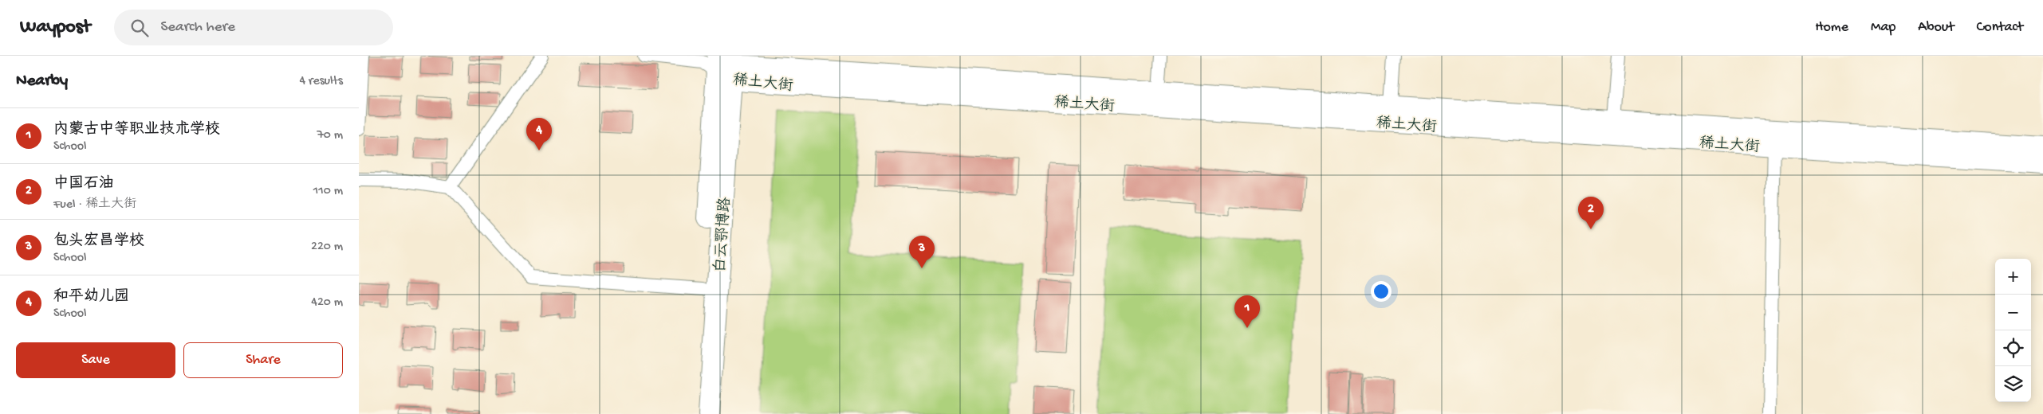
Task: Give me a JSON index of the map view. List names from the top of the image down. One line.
{"streets":{"main road":["稀土大街","白云鄂博路"]},"crossings":[["稀土大街","白云鄂博路"]],"page":{"header":"Waypost","search":"Search here","nav":["Home","Map","About","Contact"],"heading":["Nearby","4 results"],"list":[{"mark":"1","name":"内蒙古中等职业技术学校","note":"School","value":"70 m"},{"mark":"2","name":"中国石油","note":"Fuel · 稀土大街","value":"110 m"},{"mark":"3","name":"包头宏昌学校","note":"School","value":"220 m"},{"mark":"4","name":"和平幼儿园","note":"School","value":"420 m"}],"pins":["4","2","3","1"],"map_buttons":["+","−"],"buttons":["Save","Share"]}}
